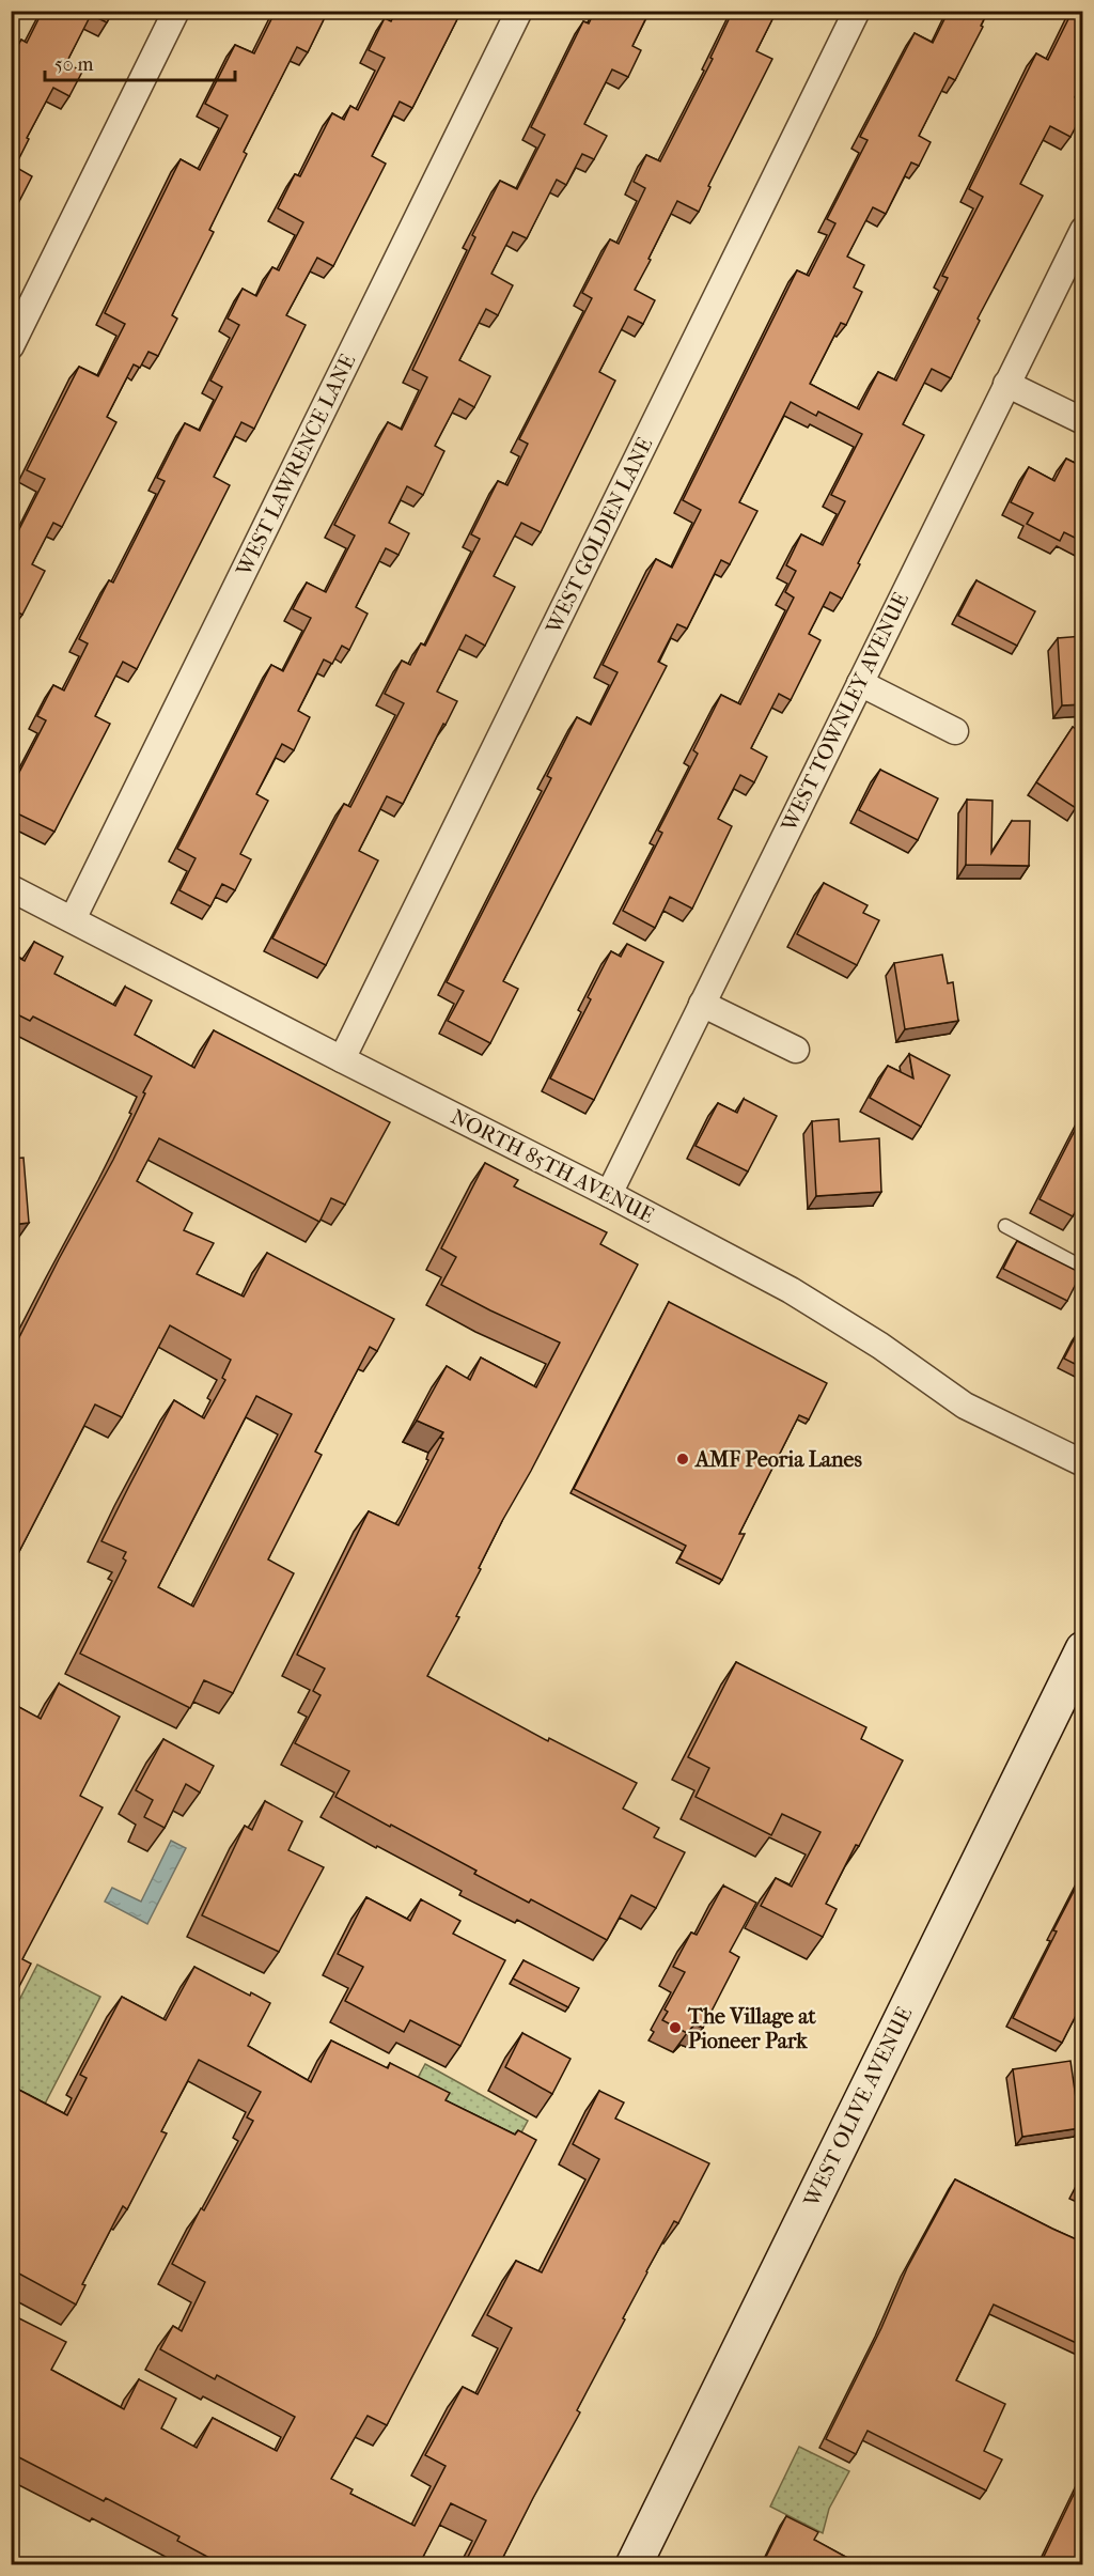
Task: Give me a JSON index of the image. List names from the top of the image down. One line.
{"streets":{"main road":["WEST OLIVE AVENUE"],"street":["WEST LAWRENCE LANE","WEST GOLDEN LANE","WEST TOWNLEY AVENUE","NORTH 85TH AVENUE"]},"crossings":[["WEST LAWRENCE LANE","NORTH 85TH AVENUE"],["WEST GOLDEN LANE","NORTH 85TH AVENUE"],["WEST TOWNLEY AVENUE","NORTH 85TH AVENUE"]],"places":["AMF Peoria Lanes","The Village at Pioneer Park"],"scale_bar":"50 m"}
